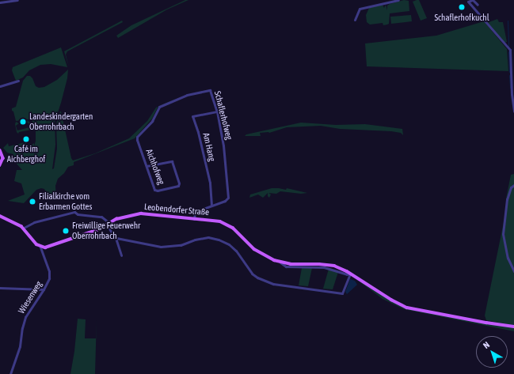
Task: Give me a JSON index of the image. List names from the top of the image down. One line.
{"streets":{"main road":["Leobendorfer Straße"],"street":["Schaflerhofweg","Am Hang","Aichhofweg","Wiesenweg"]},"crossings":[["Schaflerhofweg","Am Hang"],["Schaflerhofweg","Aichhofweg"],["Leobendorfer Straße","Wiesenweg"]],"places":["Schaflerhofkuchl","Landeskindergarten Oberrohrbach","Café im Aichberghof","Filialkirche vom Erbarmen Gottes","Freiwillige Feuerwehr Oberrohrbach"],"north":"top left"}
